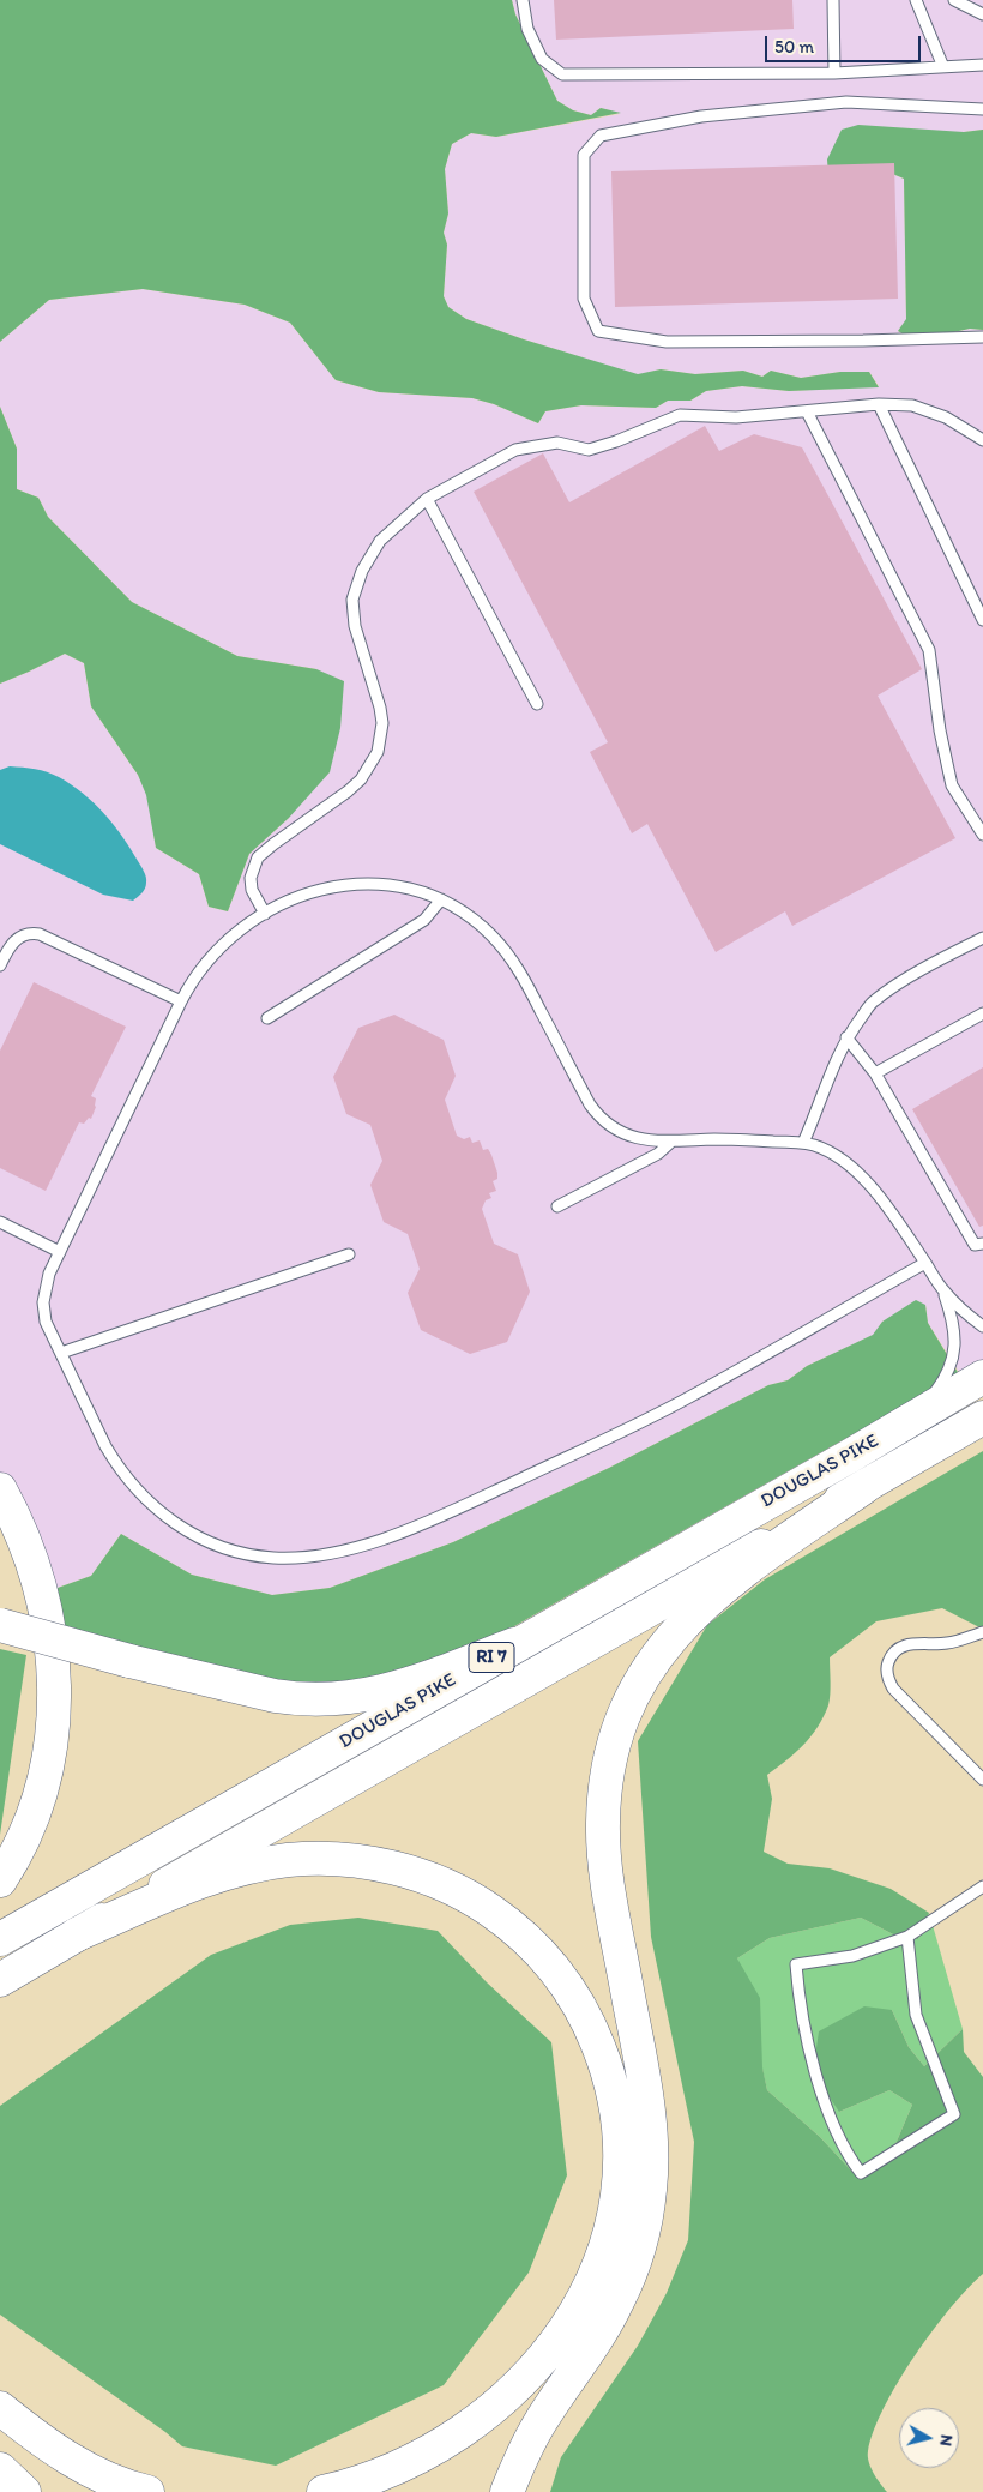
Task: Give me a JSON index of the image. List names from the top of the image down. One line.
{"streets":{"main road":["DOUGLAS PIKE","RI 7"]},"scale_bar":"50 m","north":"right"}
